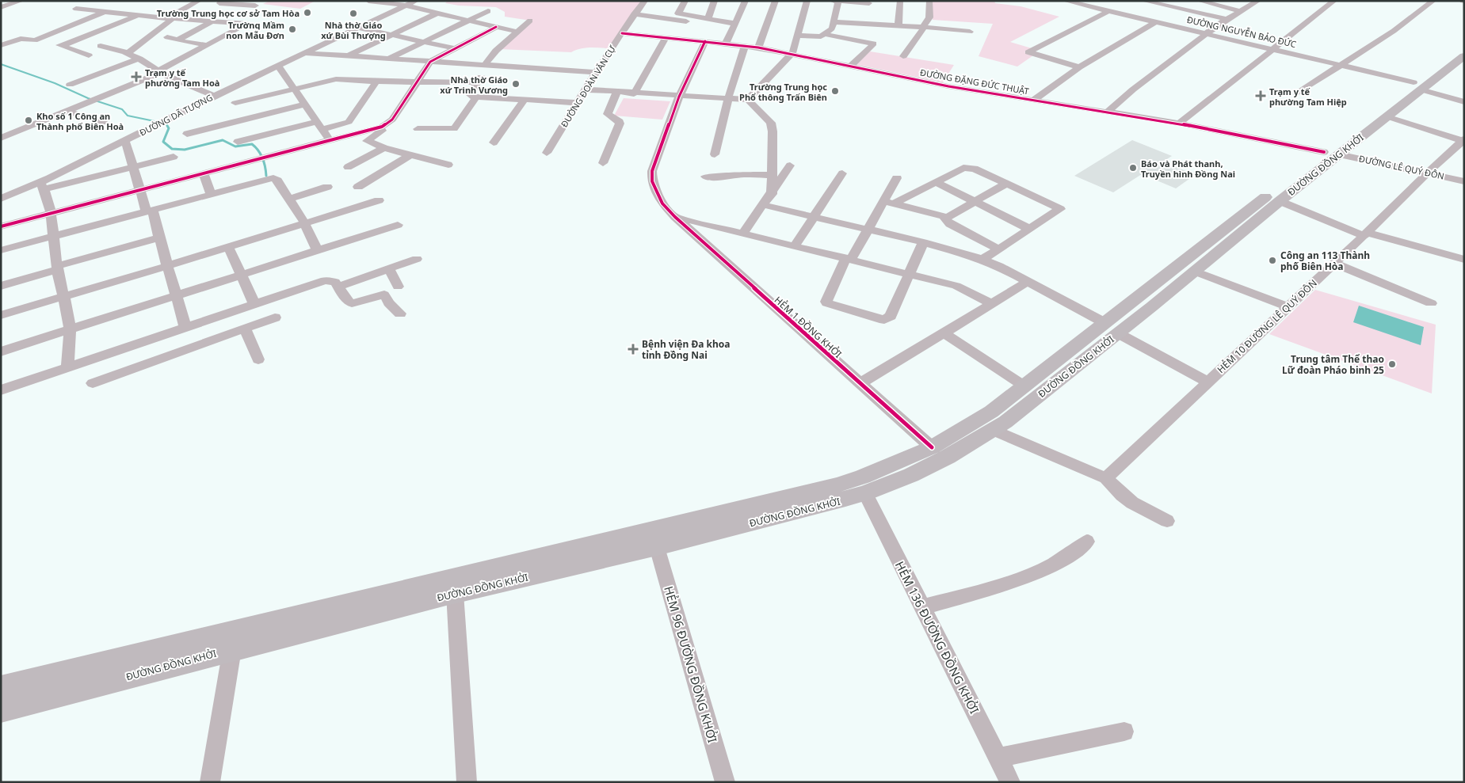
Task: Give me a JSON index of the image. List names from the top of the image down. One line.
{"streets":{"main road":["ĐƯỜNG ĐỒNG KHỞI"],"street":["ĐƯỜNG NGUYỄN BẢO ĐỨC","ĐƯỜNG ĐẶNG ĐỨC THUẬT","ĐƯỜNG ĐOÀN VĂN CỰ","ĐƯỜNG DÃ TƯỢNG","ĐƯỜNG LÊ QUÝ ĐÔN","HẺM 10 ĐƯỜNG LÊ QUÝ ĐÔN","HẺM 1 ĐỒNG KHỞI","HẺM 136 ĐƯỜNG ĐỒNG KHỞI","HẺM 96 ĐƯỜNG ĐỒNG KHỞI"]},"crossings":[["ĐƯỜNG NGUYỄN BẢO ĐỨC","ĐƯỜNG ĐỒNG KHỞI"],["ĐƯỜNG ĐẶNG ĐỨC THUẬT","ĐƯỜNG ĐOÀN VĂN CỰ"],["ĐƯỜNG ĐẶNG ĐỨC THUẬT","ĐƯỜNG ĐỒNG KHỞI"],["ĐƯỜNG ĐỒNG KHỞI","ĐƯỜNG LÊ QUÝ ĐÔN"],["ĐƯỜNG ĐỒNG KHỞI","HẺM 1 ĐỒNG KHỞI"],["ĐƯỜNG ĐỒNG KHỞI","HẺM 136 ĐƯỜNG ĐỒNG KHỞI"],["ĐƯỜNG ĐỒNG KHỞI","HẺM 96 ĐƯỜNG ĐỒNG KHỞI"],["ĐƯỜNG LÊ QUÝ ĐÔN","HẺM 10 ĐƯỜNG LÊ QUÝ ĐÔN"]],"places":{"other":["Trường Trung học cơ sở Tam Hòa","Nhà thờ Giáo xứ Bùi Thượng","Trường Mầm non Mẫu Đơn","Nhà thờ Giáo xứ Trinh Vương","Trường Trung học Phổ thông Trấn Biên","Kho số 1 Công an Thành phố Biên Hoà","Báo và Phát thanh, Truyền hình Đồng Nai","Công an 113 Thành phố Biên Hòa","Trung tâm Thể thao Lữ đoàn Pháo binh 25"],"health":["Trạm y tế phường Tam Hoà","Trạm y tế phường Tam Hiệp","Bệnh viện Đa khoa tỉnh Đồng Nai"]}}
